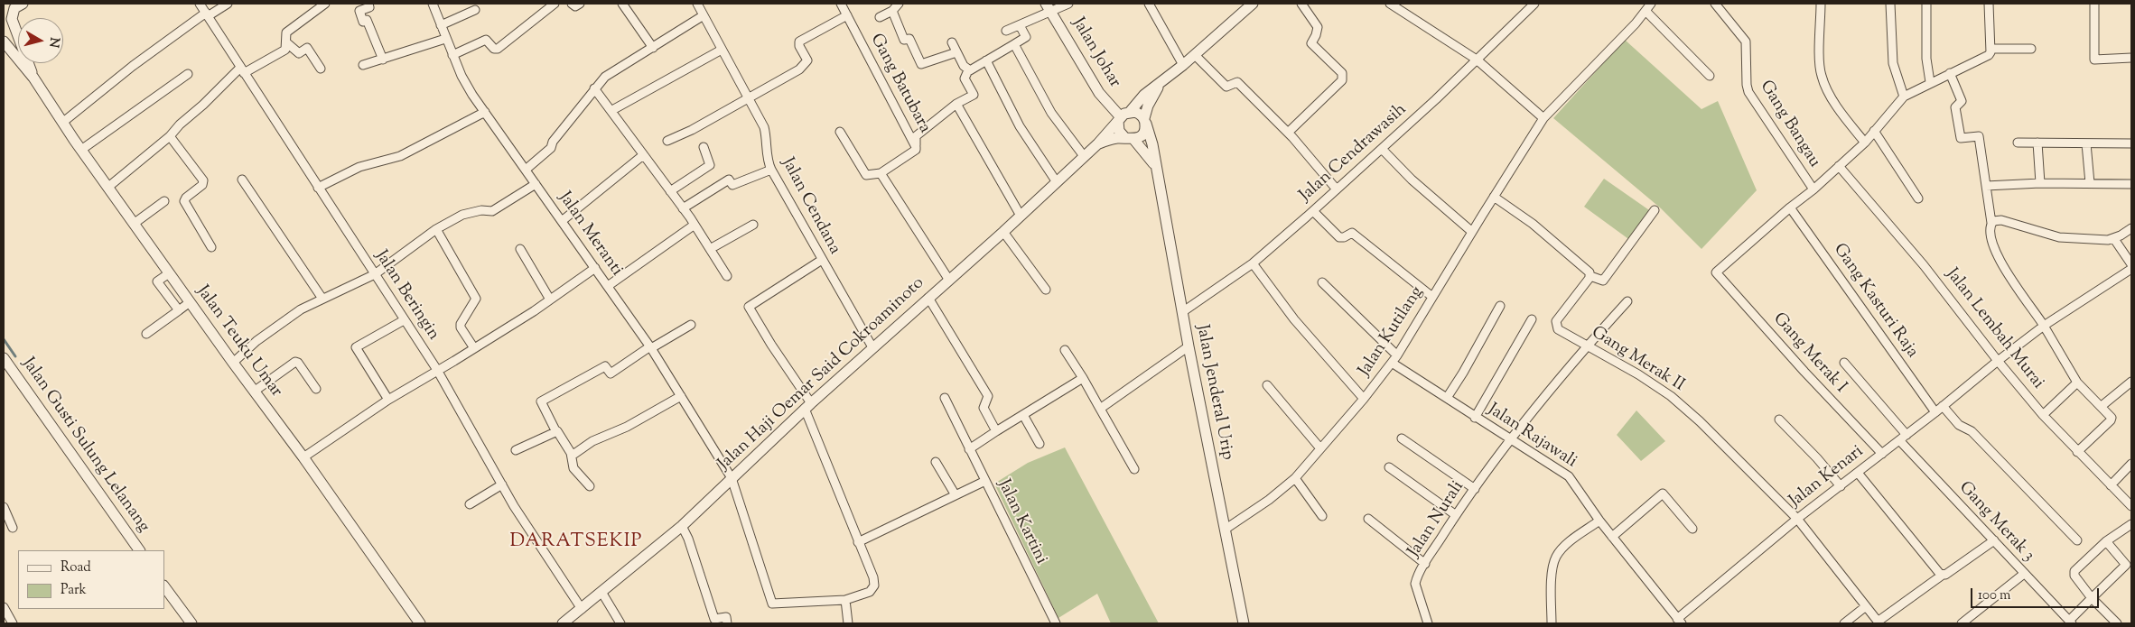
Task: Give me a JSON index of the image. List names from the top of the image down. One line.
{"streets":{"street":["Jalan Johar","Gang Batubara","Gang Bangau","Jalan Cendrawasih","Jalan Cendana","Jalan Meranti","Jalan Beringin","Gang Kasturi Raja","Jalan Lembah Murai","Jalan Kutilang","Jalan Teuku Umar","Gang Merak I","Gang Merak II","Jalan Haji Oemar Said Cokroaminoto","Jalan Jenderal Urip","Jalan Rajawali","Jalan Gusti Sulung Lelanang","Jalan Kenari","Jalan Nurali","Jalan Kartini","Gang Merak 3"]},"crossings":[["Jalan Johar","Jalan Haji Oemar Said Cokroaminoto"],["Jalan Johar","Jalan Jenderal Urip"],["Jalan Cendrawasih","Jalan Jenderal Urip"],["Jalan Cendana","Jalan Haji Oemar Said Cokroaminoto"],["Jalan Meranti","Jalan Haji Oemar Said Cokroaminoto"],["Jalan Beringin","Jalan Haji Oemar Said Cokroaminoto"],["Gang Kasturi Raja","Gang Merak I"],["Gang Kasturi Raja","Jalan Kenari"],["Jalan Lembah Murai","Jalan Kenari"],["Jalan Kutilang","Jalan Jenderal Urip"],["Jalan Kutilang","Jalan Rajawali"],["Gang Merak I","Jalan Kenari"],["Gang Merak II","Jalan Kenari"],["Gang Merak II","Jalan Nurali"],["Jalan Haji Oemar Said Cokroaminoto","Jalan Jenderal Urip"],["Jalan Rajawali","Jalan Kenari"],["Jalan Rajawali","Jalan Nurali"],["Jalan Kenari","Gang Merak 3"]],"districts":["DARATSEKIP"],"legend":["Road","Park"],"scale_bar":"100 m","north":"right"}
